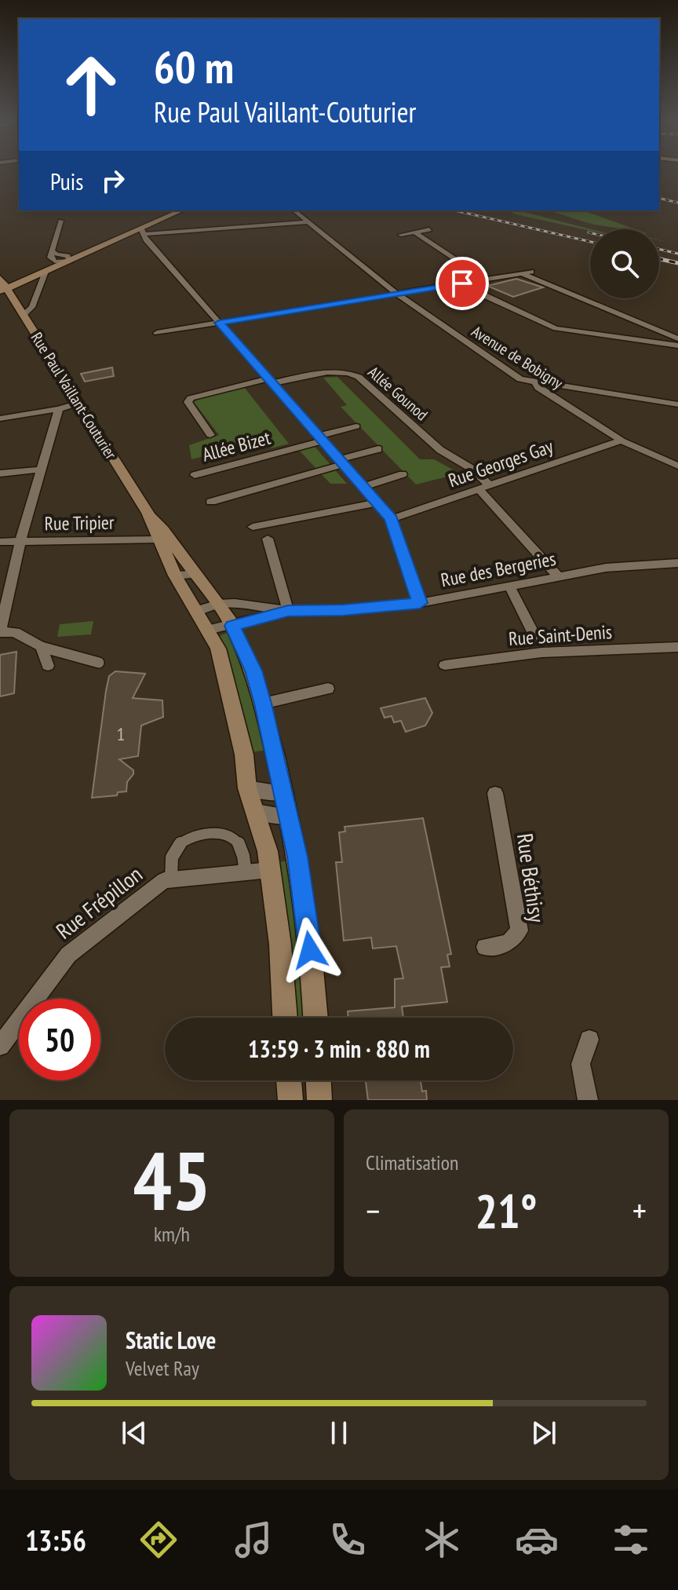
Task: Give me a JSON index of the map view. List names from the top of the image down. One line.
{"streets":{"main road":["Rue Paul Vaillant-Couturier"],"street":["Avenue de Bobigny","Allée Gounod","Allée Bizet","Rue Georges Gay","Rue Tripier","Rue des Bergeries","Rue Saint-Denis","Rue Béthisy","Rue Frépillon"]},"crossings":[["Avenue de Bobigny","Rue Georges Gay"],["Allée Gounod","Rue Georges Gay"],["Allée Gounod","Rue des Bergeries"],["Rue Paul Vaillant-Couturier","Rue Tripier"],["Rue Paul Vaillant-Couturier","Rue des Bergeries"],["Rue Paul Vaillant-Couturier","Rue Frépillon"]],"house_numbers":["1"],"page":{"turn":["60 m","Rue Paul Vaillant-Couturier"],"then":"Puis","limit":"50","trip":"13:59 · 3 min · 880 m","tile":[["45","km/h"],"Climatisation"],"heat":["−","21°","+"],"song":["Static Love","Velvet Ray"],"tabs":"13:56"}}
